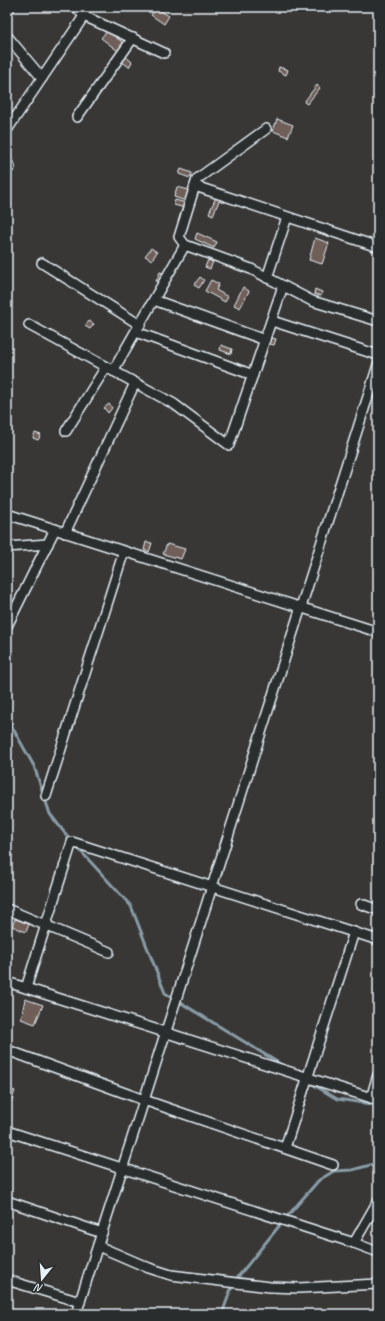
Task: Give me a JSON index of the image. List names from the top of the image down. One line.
{"north":"bottom"}
